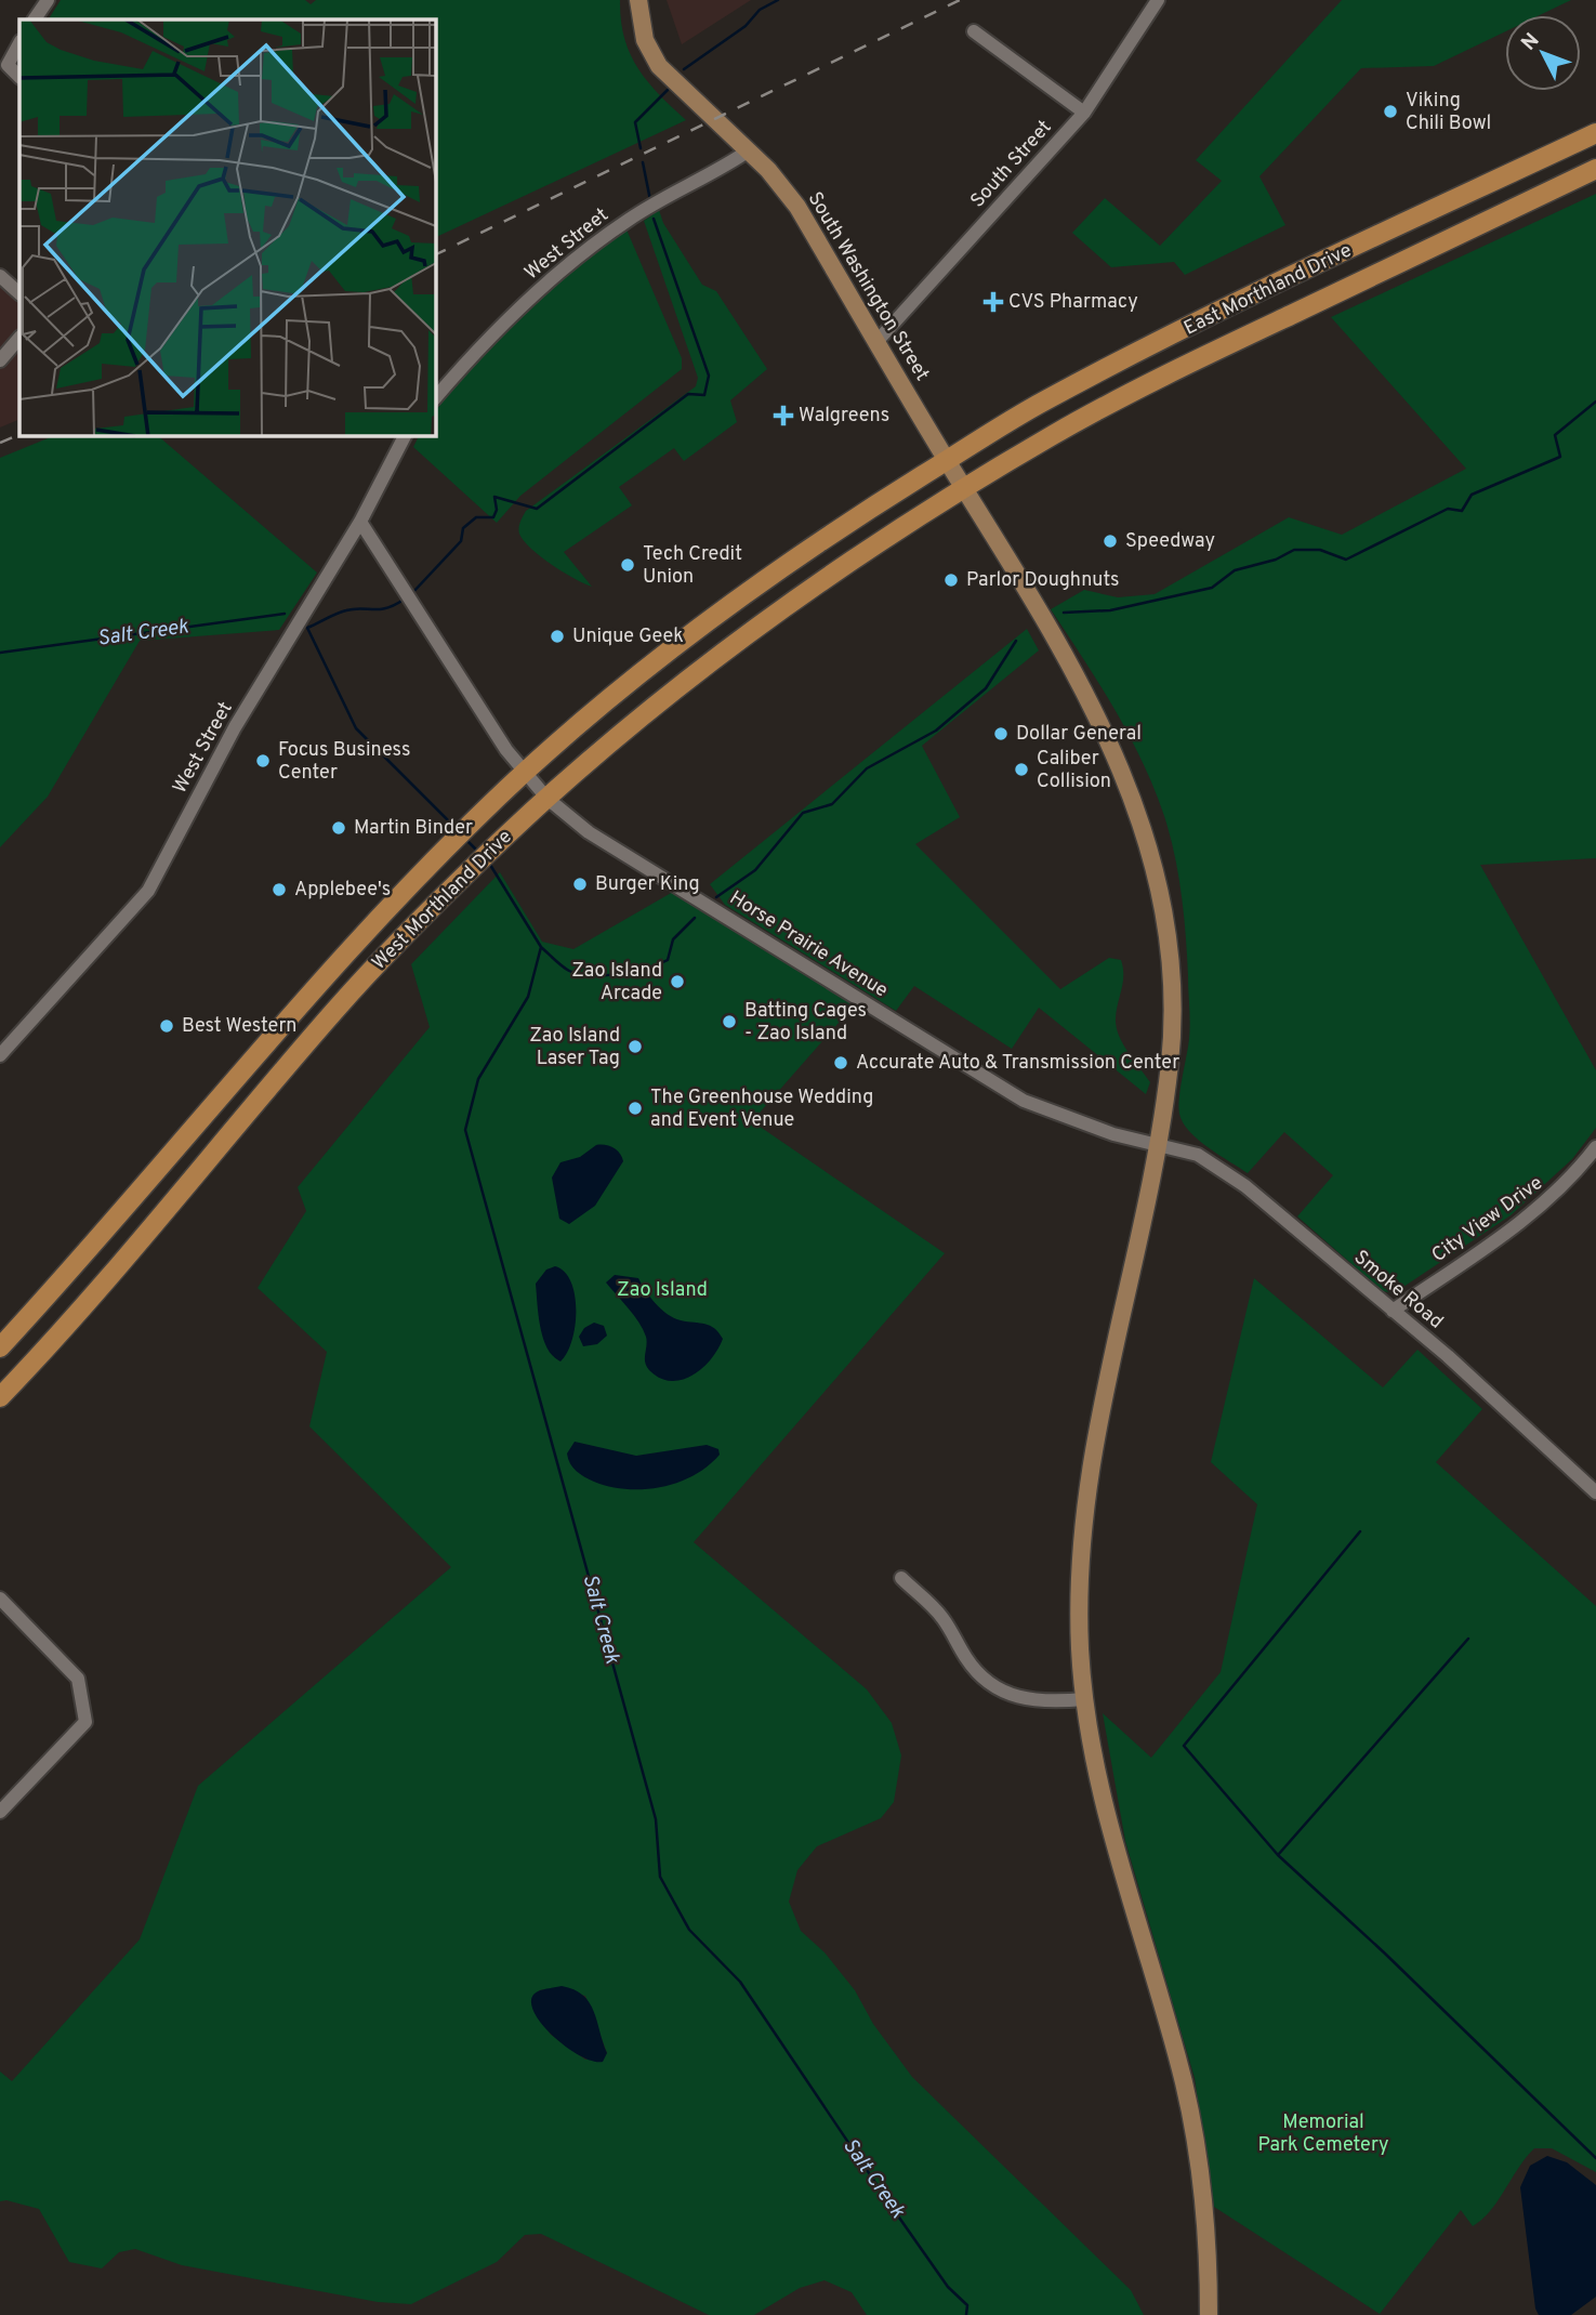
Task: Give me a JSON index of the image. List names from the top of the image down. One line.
{"streets":{"highway":["East Morthland Drive","West Morthland Drive"],"main road":["South Washington Street"],"street":["South Street","West Street","Horse Prairie Avenue","City View Drive","Smoke Road"]},"crossings":[["South Street","South Washington Street"],["West Street","South Washington Street"],["West Street","Horse Prairie Avenue"],["South Washington Street","East Morthland Drive"],["South Washington Street","West Morthland Drive"],["South Washington Street","Horse Prairie Avenue"],["South Washington Street","Smoke Road"],["East Morthland Drive","West Morthland Drive"],["West Morthland Drive","Horse Prairie Avenue"],["Horse Prairie Avenue","Smoke Road"],["City View Drive","Smoke Road"]],"water":["Salt Creek"],"parks":["Zao Island","Memorial Park Cemetery"],"places":{"other":["Viking Chili Bowl","Speedway","Tech Credit Union","Parlor Doughnuts","Unique Geek","Dollar General","Focus Business Center","Caliber Collision","Martin Binder","Burger King","Applebee's","Zao Island Arcade","Batting Cages - Zao Island","Best Western","Zao Island Laser Tag","Accurate Auto & Transmission Center","The Greenhouse Wedding and Event Venue"],"health":["CVS Pharmacy","Walgreens"]},"north":"top left"}
